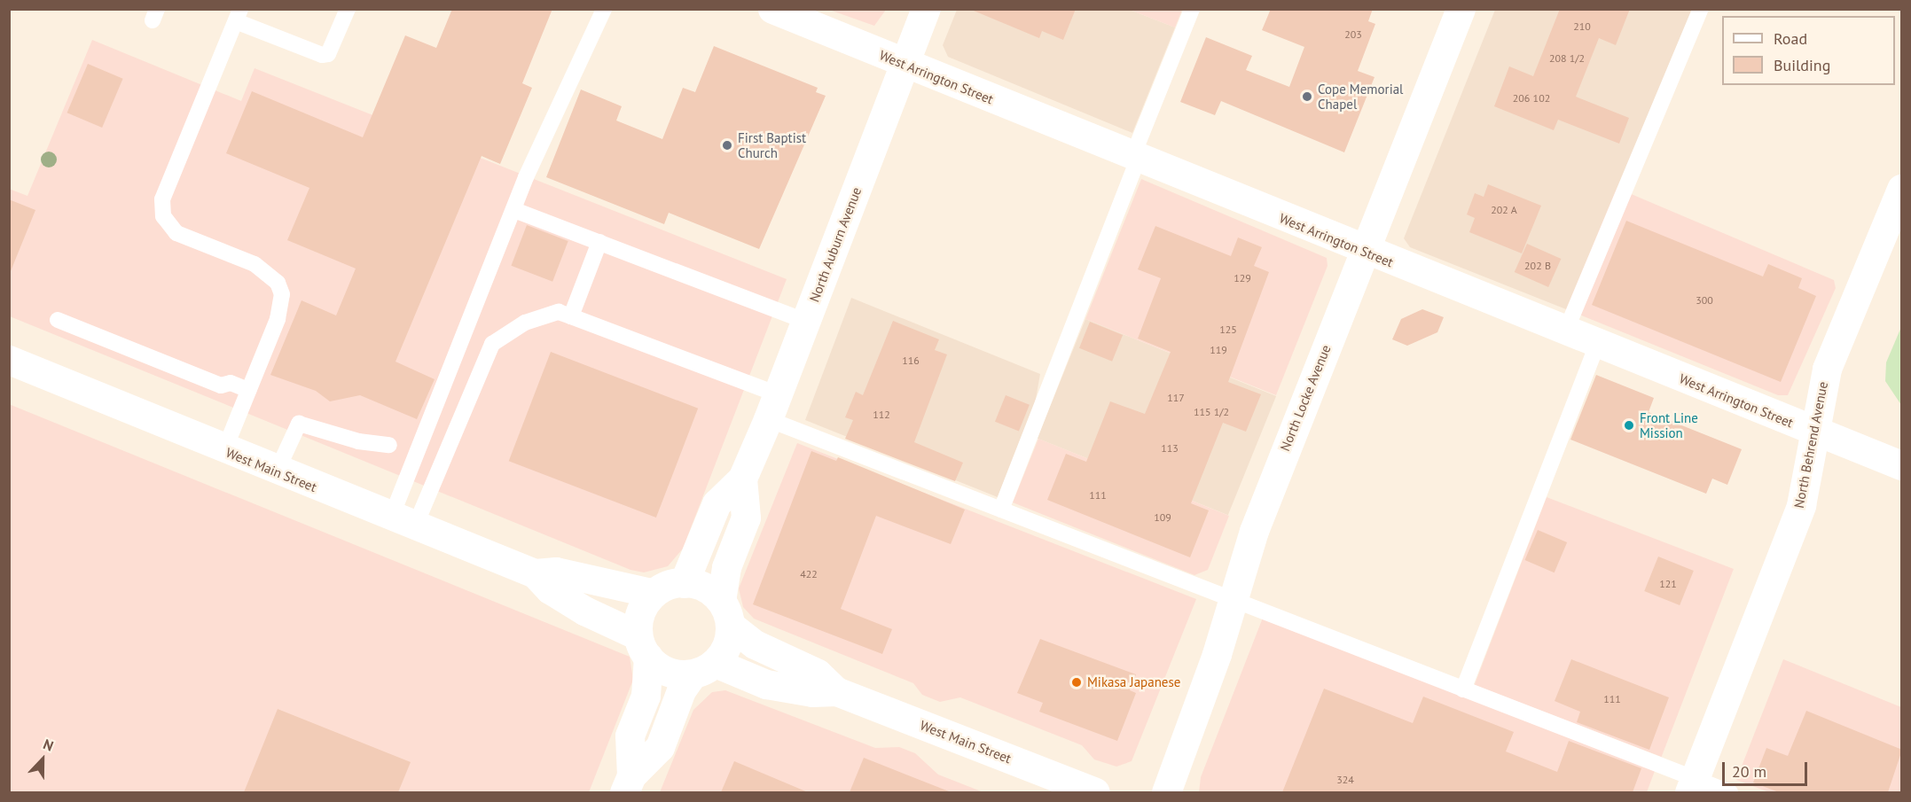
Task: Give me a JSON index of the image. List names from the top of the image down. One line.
{"streets":{"street":["West Arrington Street","North Auburn Avenue","North Locke Avenue","North Behrend Avenue","West Main Street"]},"crossings":[["West Arrington Street","North Auburn Avenue"],["West Arrington Street","North Locke Avenue"],["West Arrington Street","North Behrend Avenue"],["North Auburn Avenue","West Main Street"]],"places":["Cope Memorial Chapel","First Baptist Church","Front Line Mission","Mikasa Japanese"],"house_numbers":["210","203","208 1/2","206 102","202 A","202 B","129","300","125","119","116","117","115 1/2","112","113","111","109","422","121","111","324"],"legend":["Road","Building"],"scale_bar":"20 m","north":"top"}
